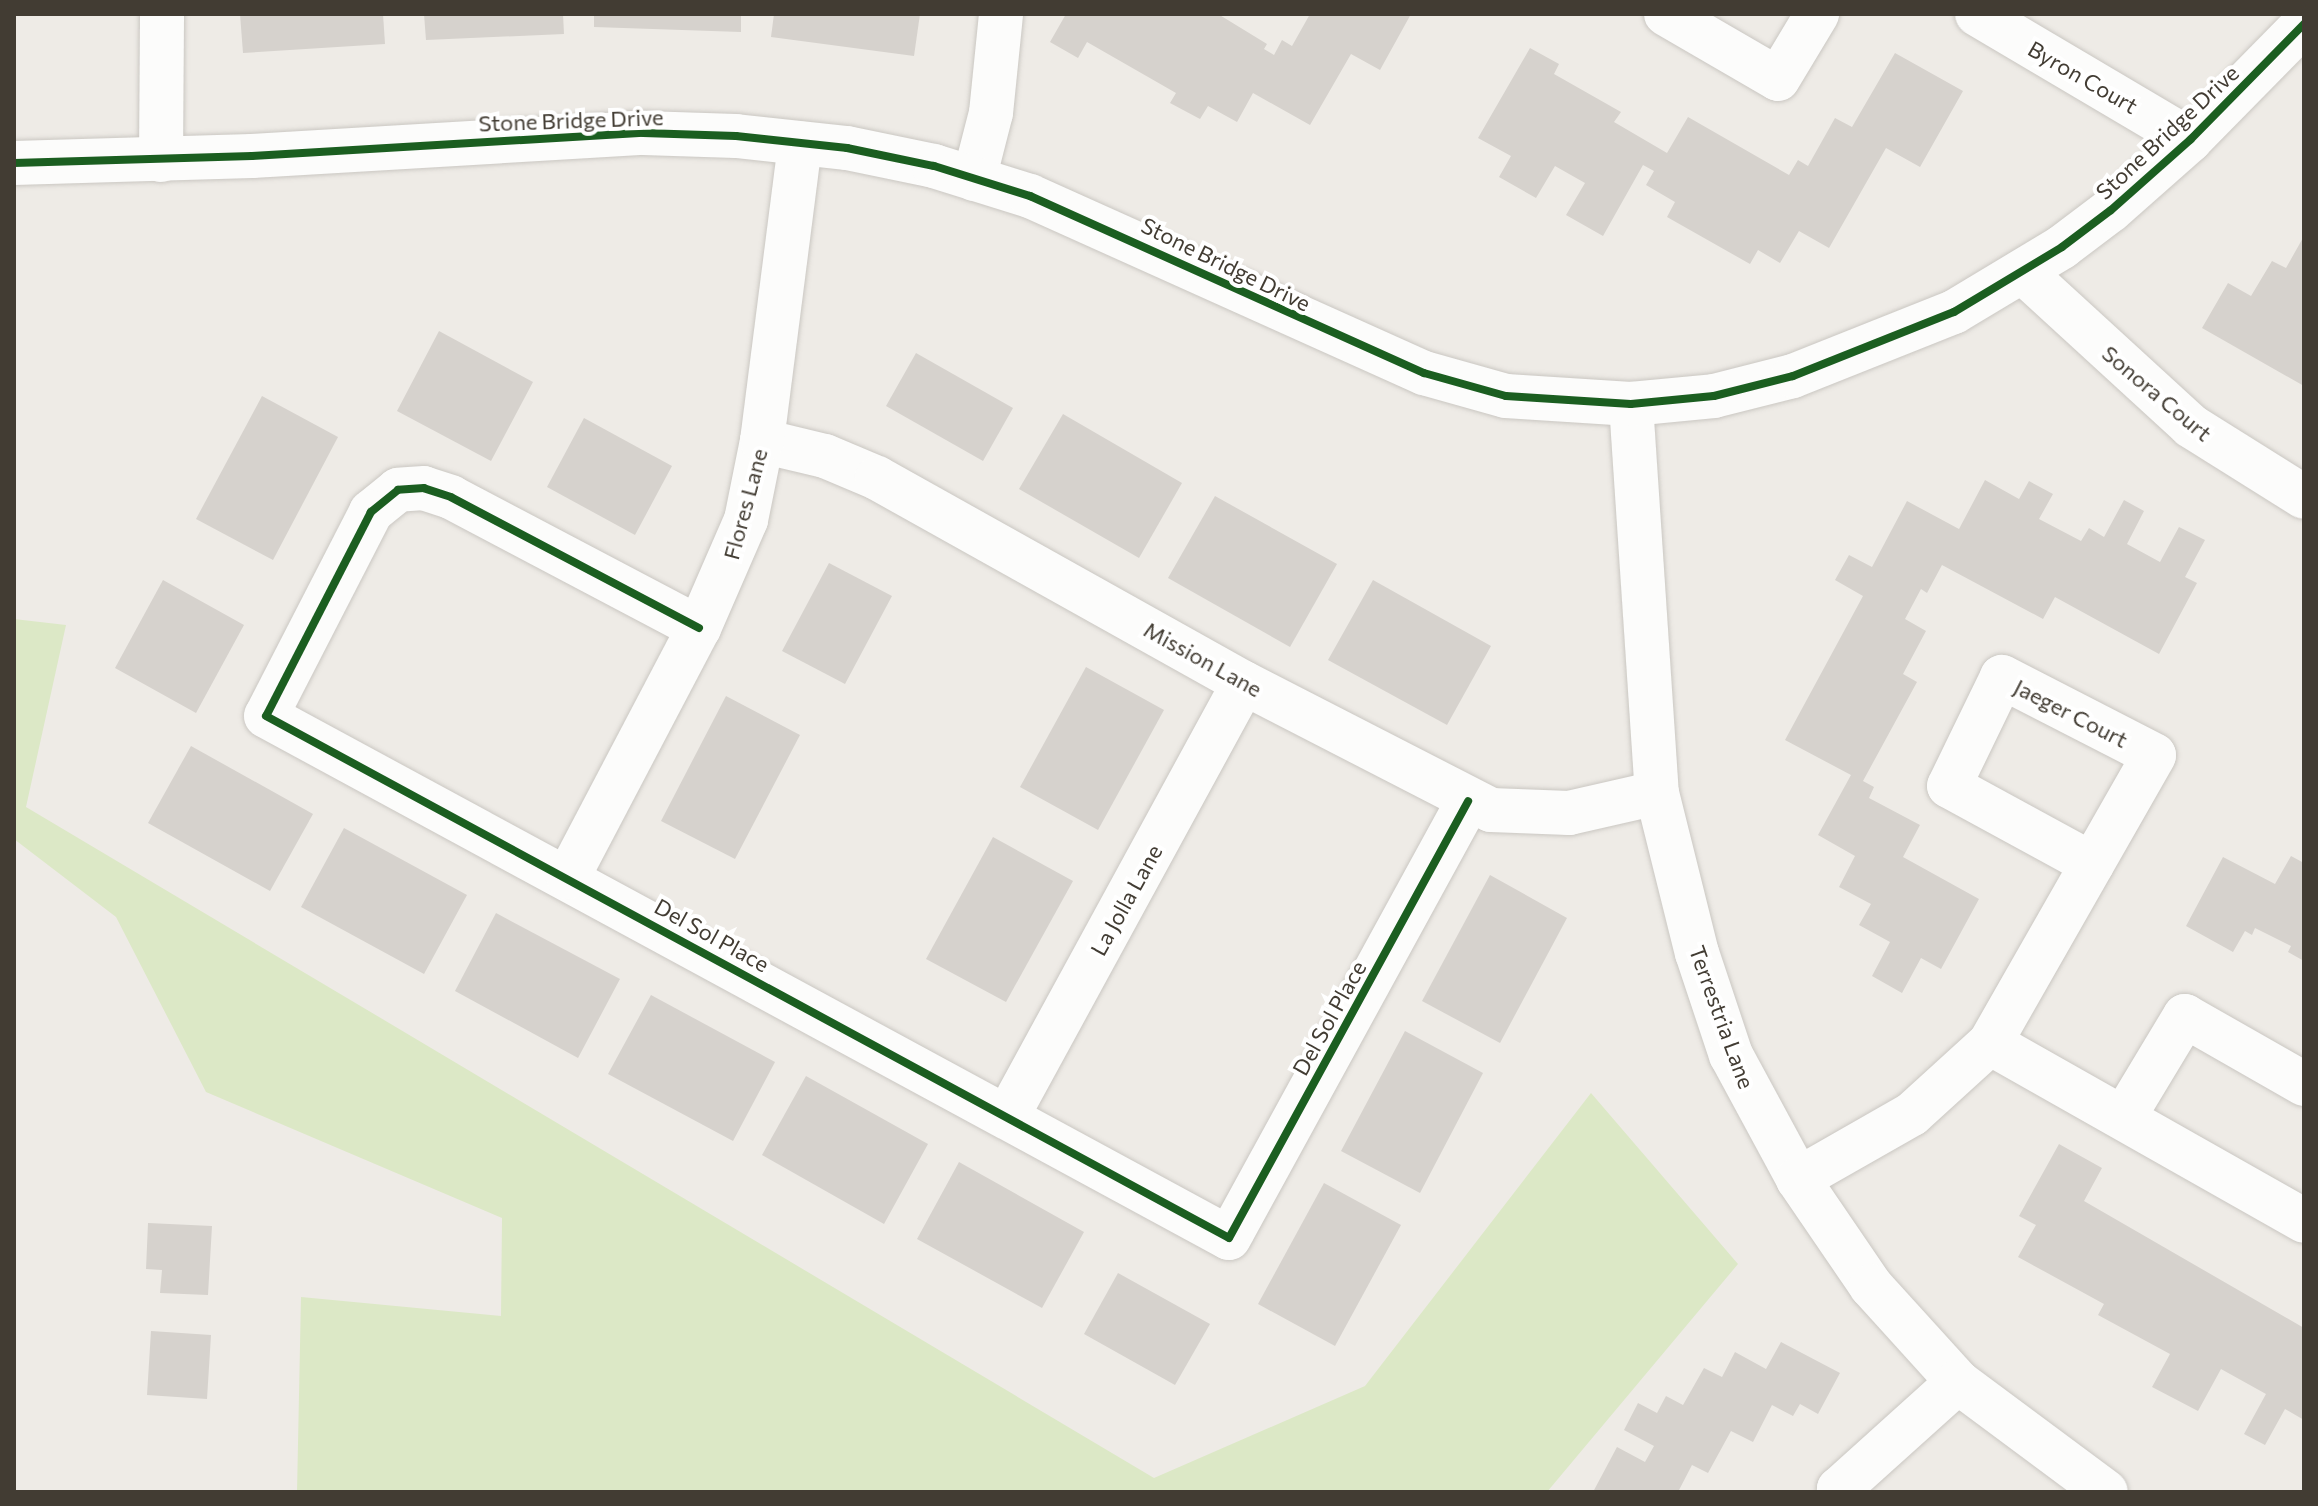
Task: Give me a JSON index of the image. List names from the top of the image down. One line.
{"streets":{"street":["Byron Court","Stone Bridge Drive","Sonora Court","Flores Lane","Mission Lane","Jaeger Court","La Jolla Lane","Del Sol Place","Terrestria Lane"]},"crossings":[["Byron Court","Stone Bridge Drive"],["Stone Bridge Drive","Sonora Court"],["Stone Bridge Drive","Flores Lane"],["Stone Bridge Drive","Terrestria Lane"],["Flores Lane","Mission Lane"],["Flores Lane","Del Sol Place"],["Mission Lane","La Jolla Lane"],["Mission Lane","Del Sol Place"],["Mission Lane","Terrestria Lane"],["Jaeger Court","Terrestria Lane"],["La Jolla Lane","Del Sol Place"]]}
